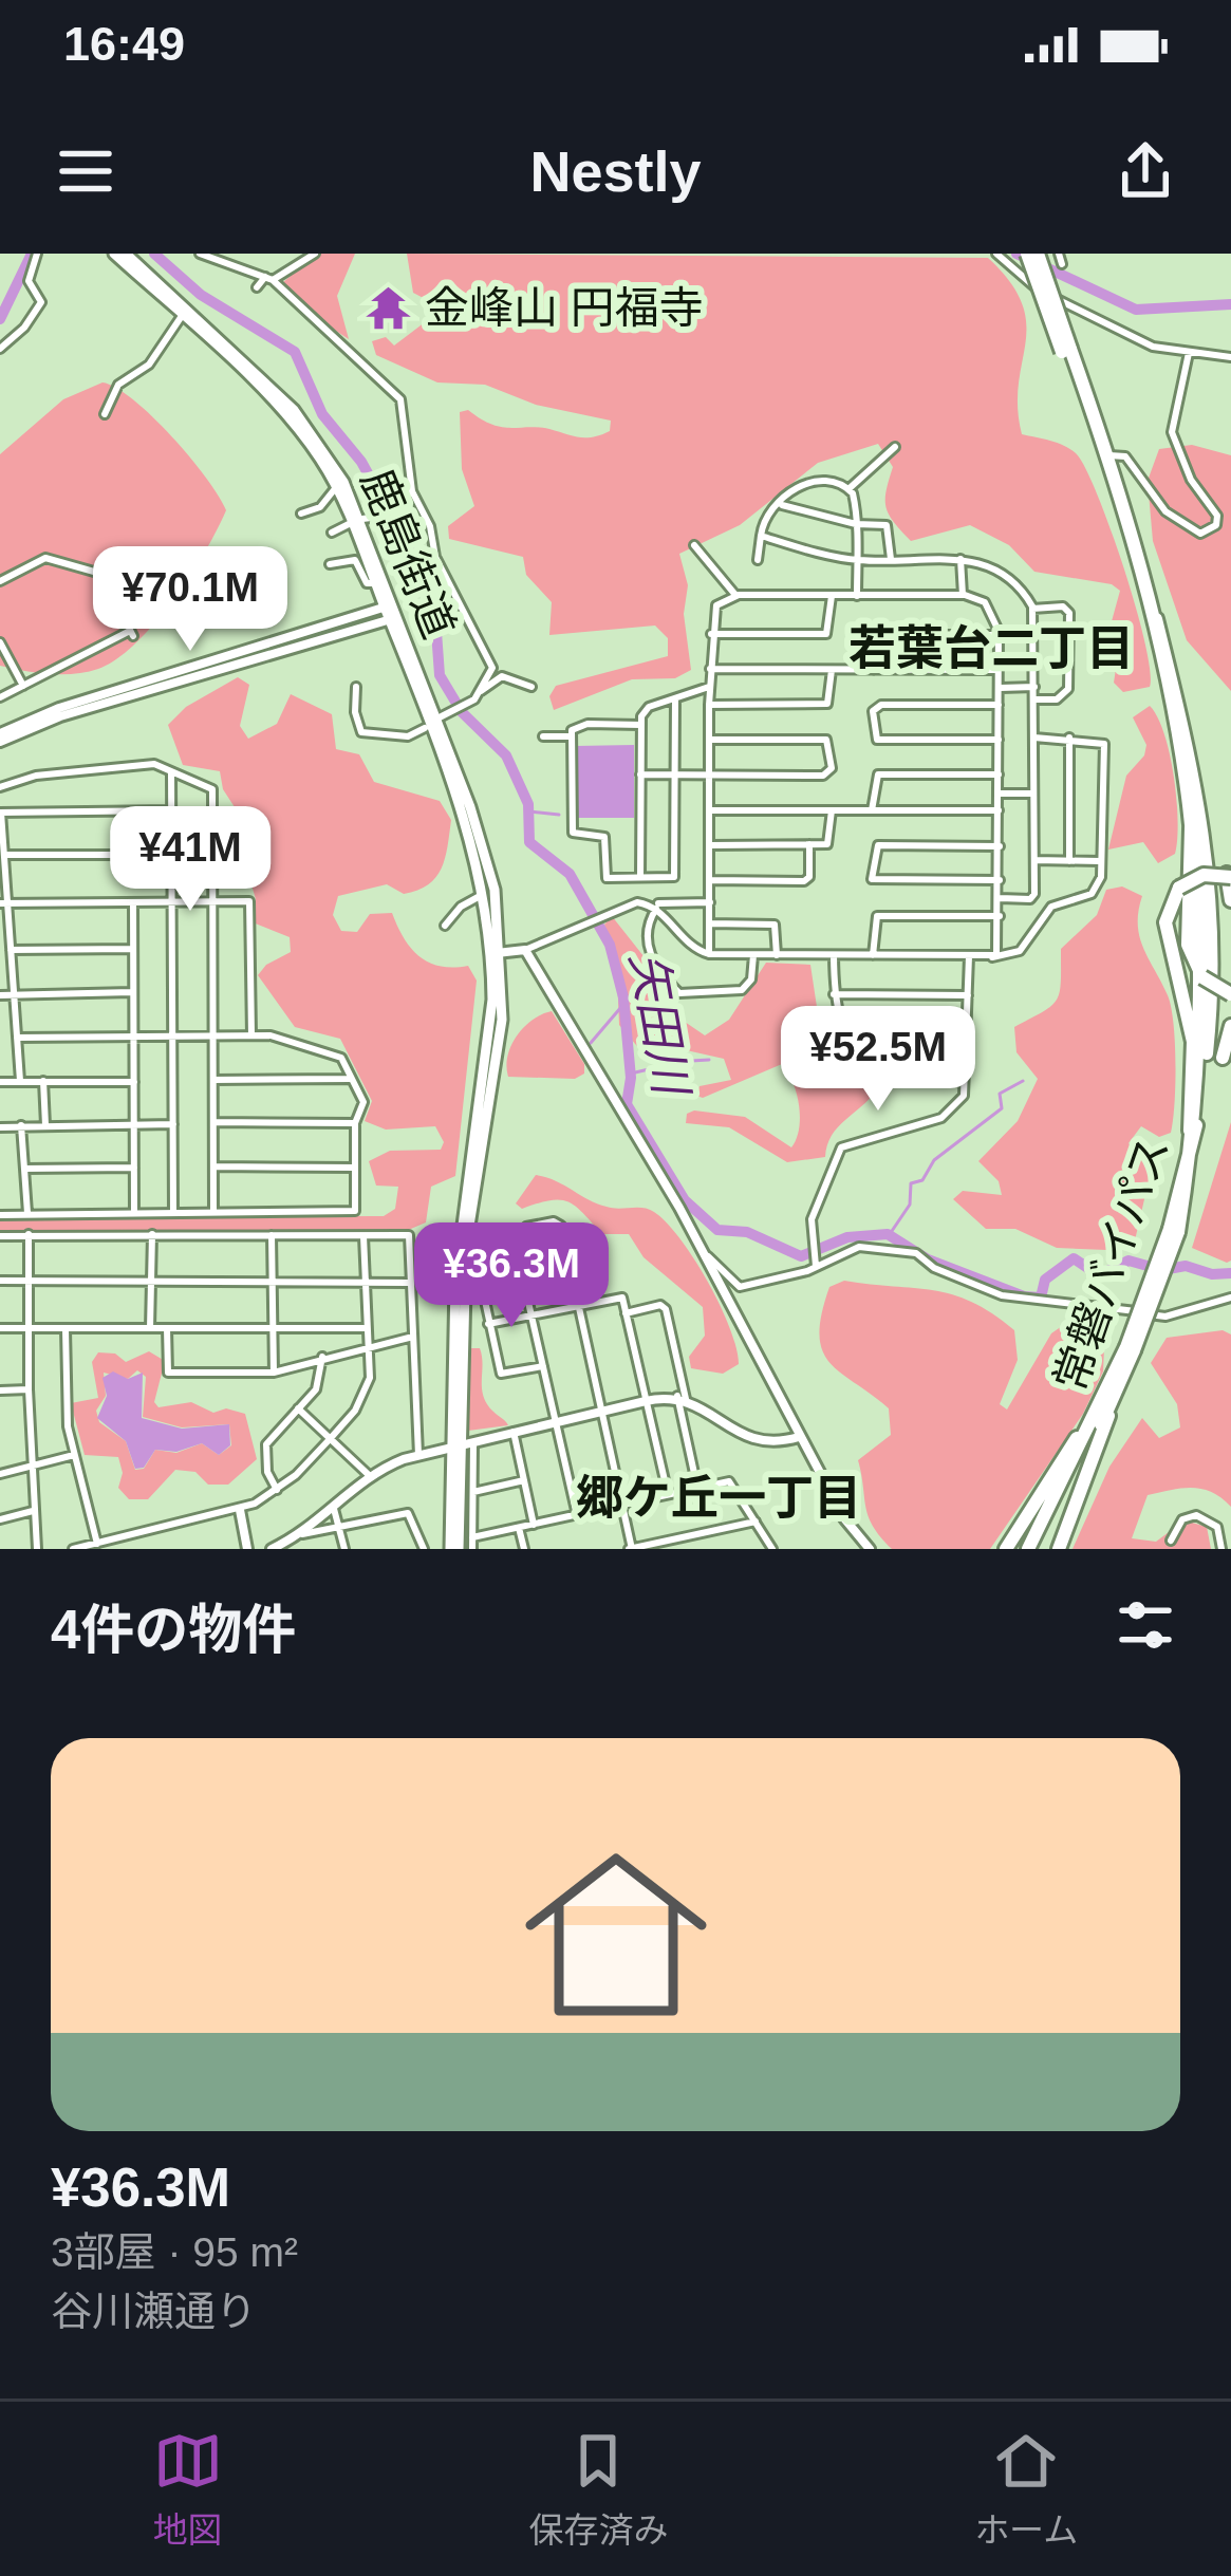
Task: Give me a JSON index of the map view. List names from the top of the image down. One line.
{"streets":{"highway":["常磐バイパス"],"main road":["鹿島街道"]},"districts":["若葉台二丁目","郷ケ丘一丁目"],"water":["矢田川"],"places":{"temple":["金峰山 円福寺"]},"page":{"status":"16:49","header":"Nestly","price":["¥70.1M","¥41M","¥52.5M","¥36.3M"],"heading":"4件の物件","list":[{"name":"¥36.3M","note":"3部屋 · 95 m² · 谷川瀬通り"}],"tabs":["地図","保存済み","ホーム"]}}
